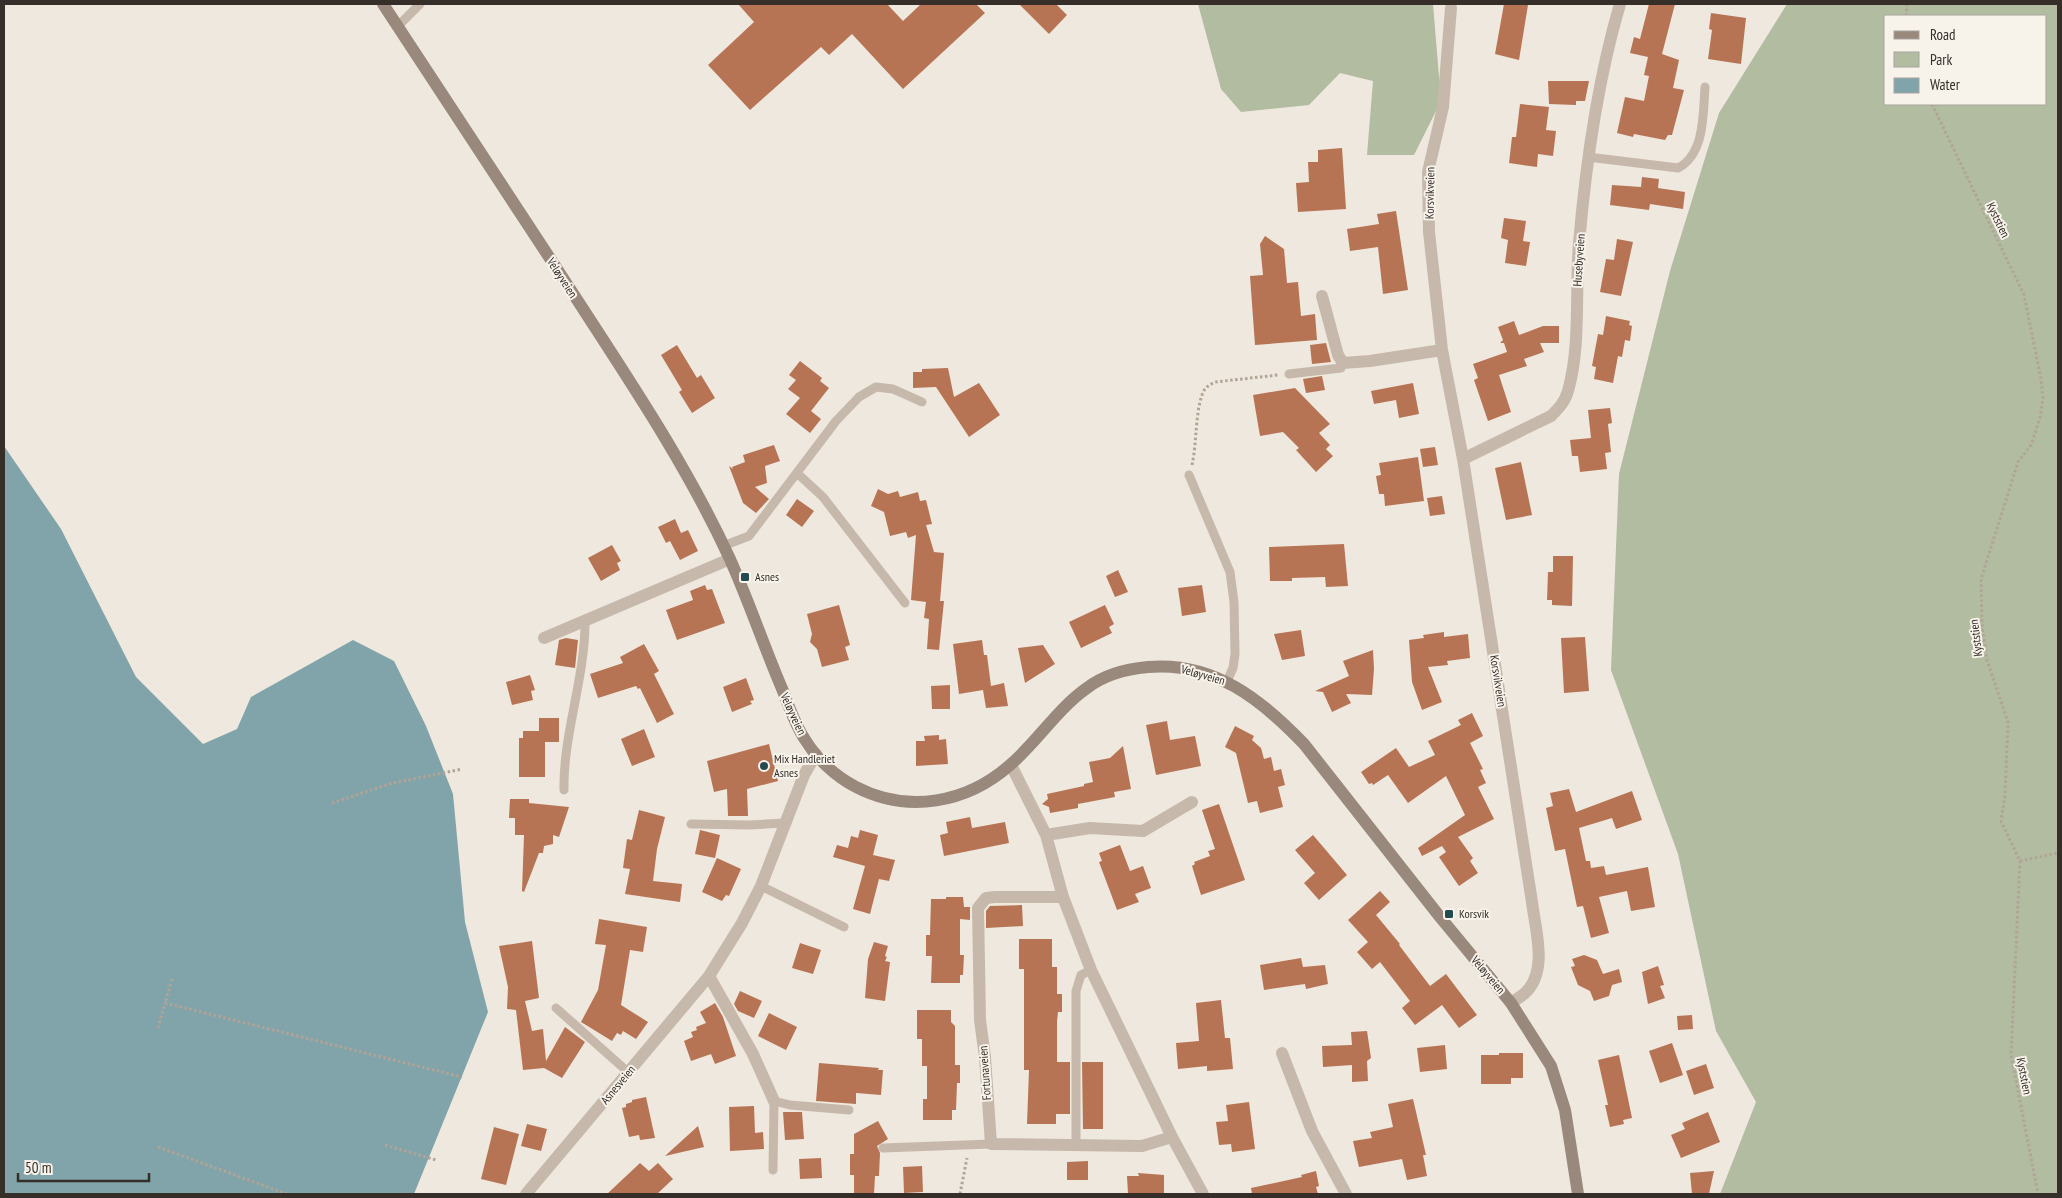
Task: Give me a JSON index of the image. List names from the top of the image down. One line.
{"streets":{"main road":["Veløyveien"],"street":["Korsvikveien","Husebyveien","Fortunaveien","Asnesveien"],"path":["Kyststien"]},"crossings":[["Korsvikveien","Husebyveien"],["Korsvikveien","Veløyveien"],["Veløyveien","Asnesveien"]],"places":{"transit":["Asnes","Korsvik"],"other":["Mix Handleriet Asnes"]},"legend":["Road","Park","Water"],"scale_bar":"50 m"}
